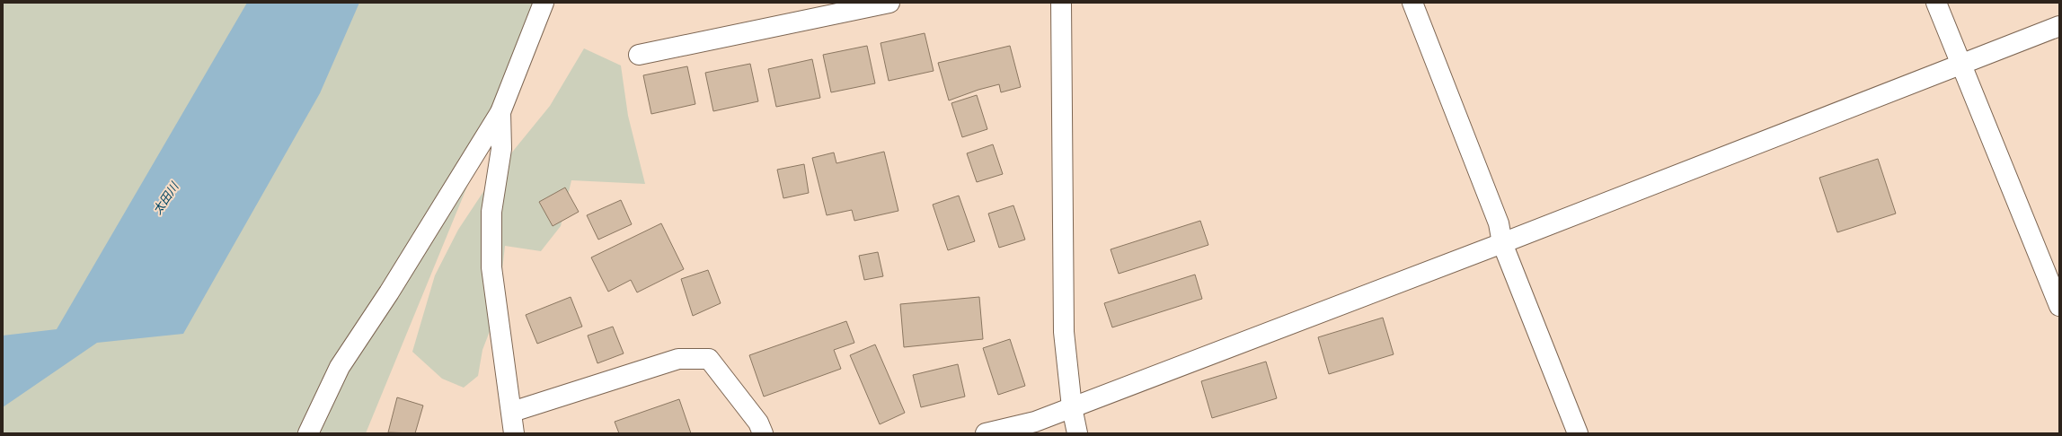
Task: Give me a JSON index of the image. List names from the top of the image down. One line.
{"water":["太田川"]}
